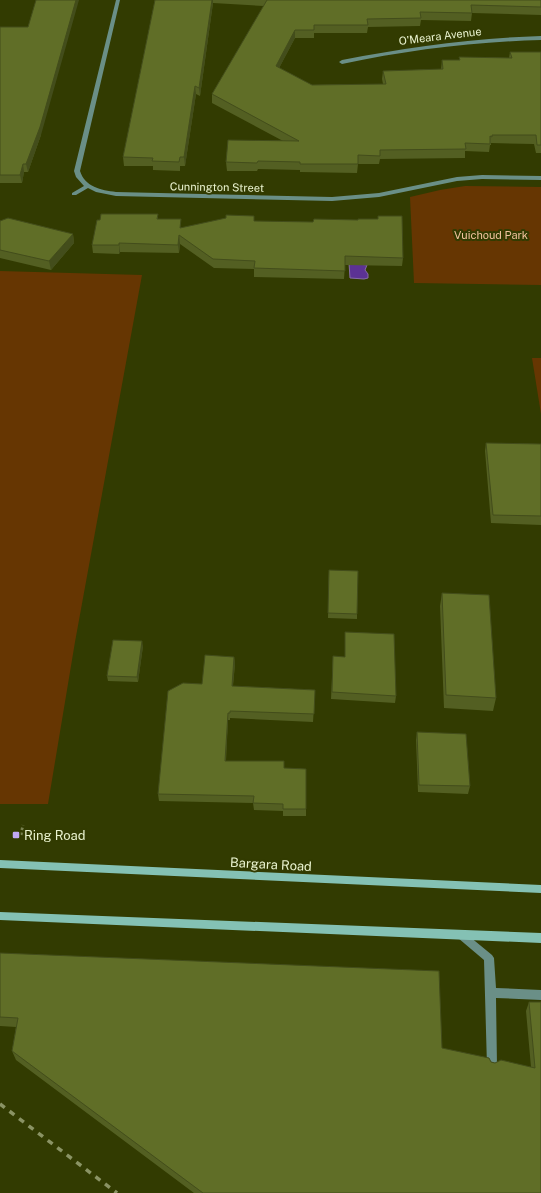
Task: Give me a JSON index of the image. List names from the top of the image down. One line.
{"streets":{"main road":["Bargara Road"],"street":["O'Meara Avenue","Cunnington Street"]},"parks":["Vuichoud Park"],"places":{"transit":["Ring Road"]}}
